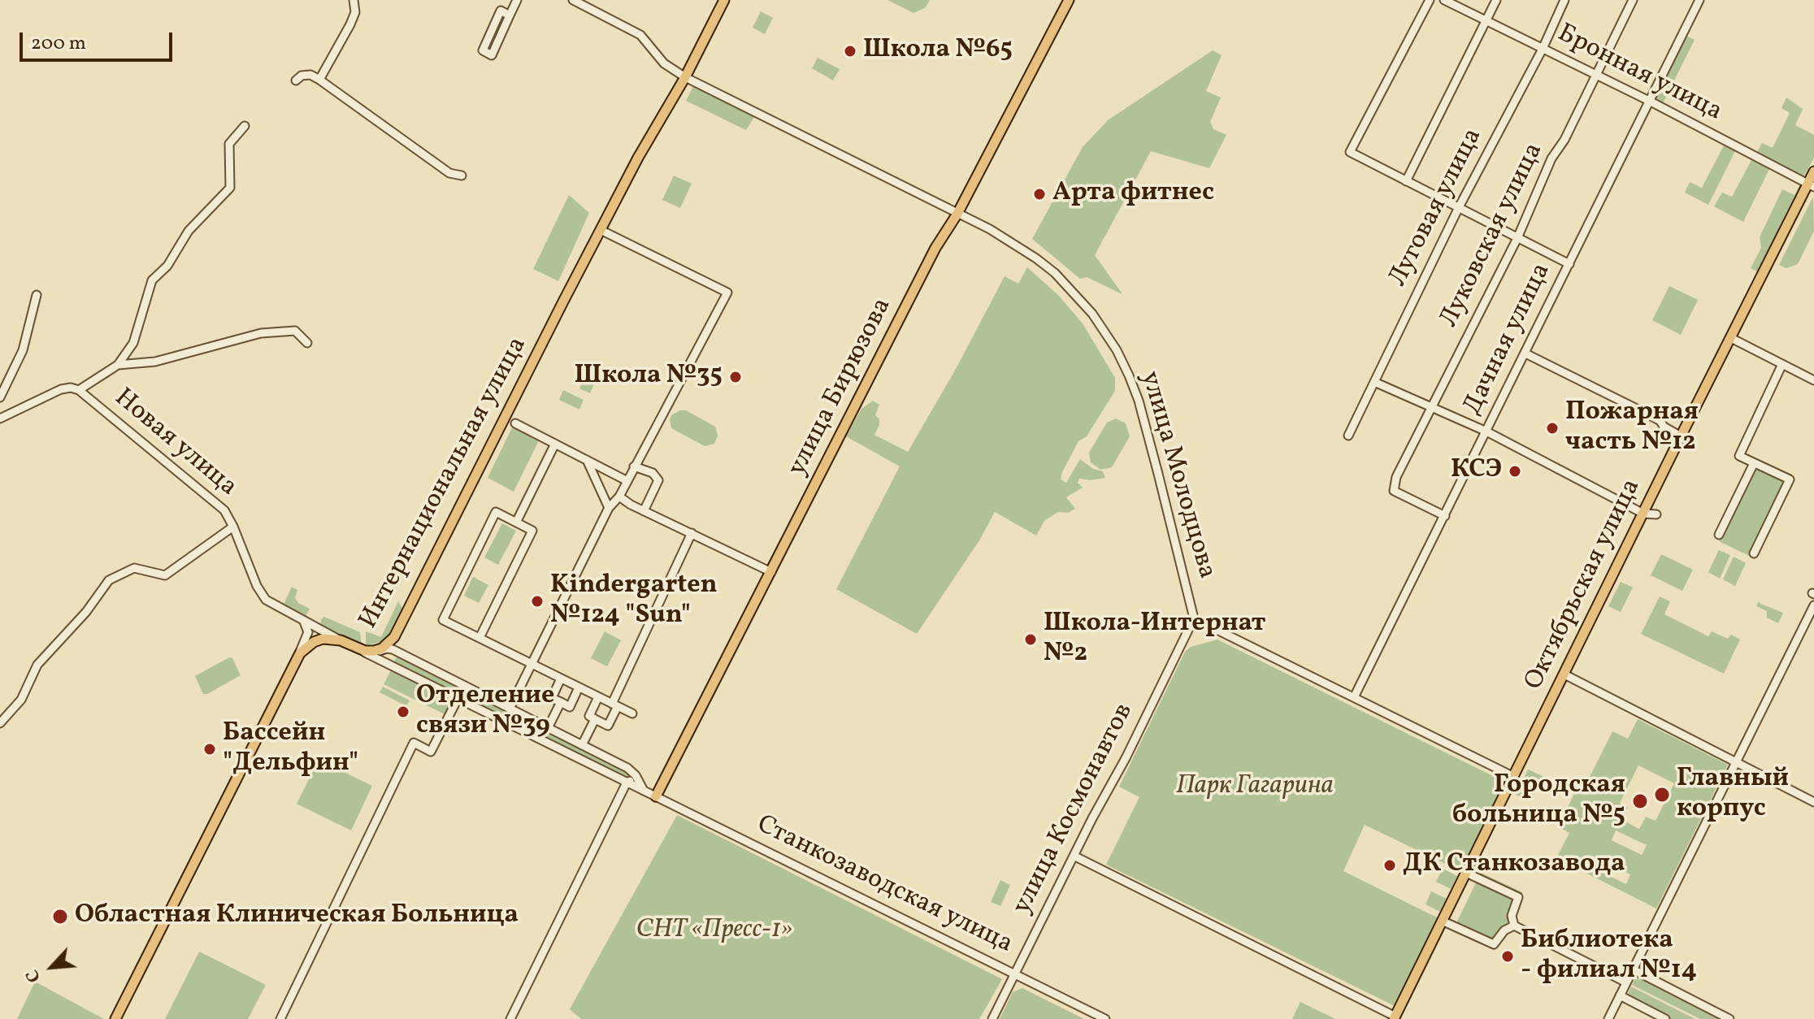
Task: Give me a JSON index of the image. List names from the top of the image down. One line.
{"streets":{"main road":["улица Бирюзова","Интернациональная улица","Октябрьская улица"],"street":["Бронная улица","Луговая улица","Луковская улица","Дачная улица","Новая улица","улица Молодцова","улица Космонавтов","Станкозаводская улица"]},"crossings":[["Бронная улица","Луговая улица"],["Бронная улица","Луковская улица"],["Бронная улица","Дачная улица"],["Бронная улица","Октябрьская улица"],["Луковская улица","Дачная улица"],["Дачная улица","улица Молодцова"],["улица Бирюзова","улица Молодцова"],["улица Бирюзова","Станкозаводская улица"],["Новая улица","Интернациональная улица"],["улица Молодцова","Интернациональная улица"],["улица Молодцова","Октябрьская улица"],["улица Молодцова","улица Космонавтов"],["Интернациональная улица","Станкозаводская улица"],["улица Космонавтов","Станкозаводская улица"]],"parks":["Парк Гагарина","СНТ «Пресс-1»"],"places":["Школа №65","Арта фитнес","Школа №35","Пожарная часть №12","КСЭ","Kindergarten №124 \"Sun\"","Школа-Интернат №2","Отделение связи №39","Бассейн \"Дельфин\"","Главный корпус","Городская больница №5","ДК Станкозавода","Областная Клиническая Больница","Библиотека - филиал №14"],"scale_bar":"200 m","north":"bottom left"}
